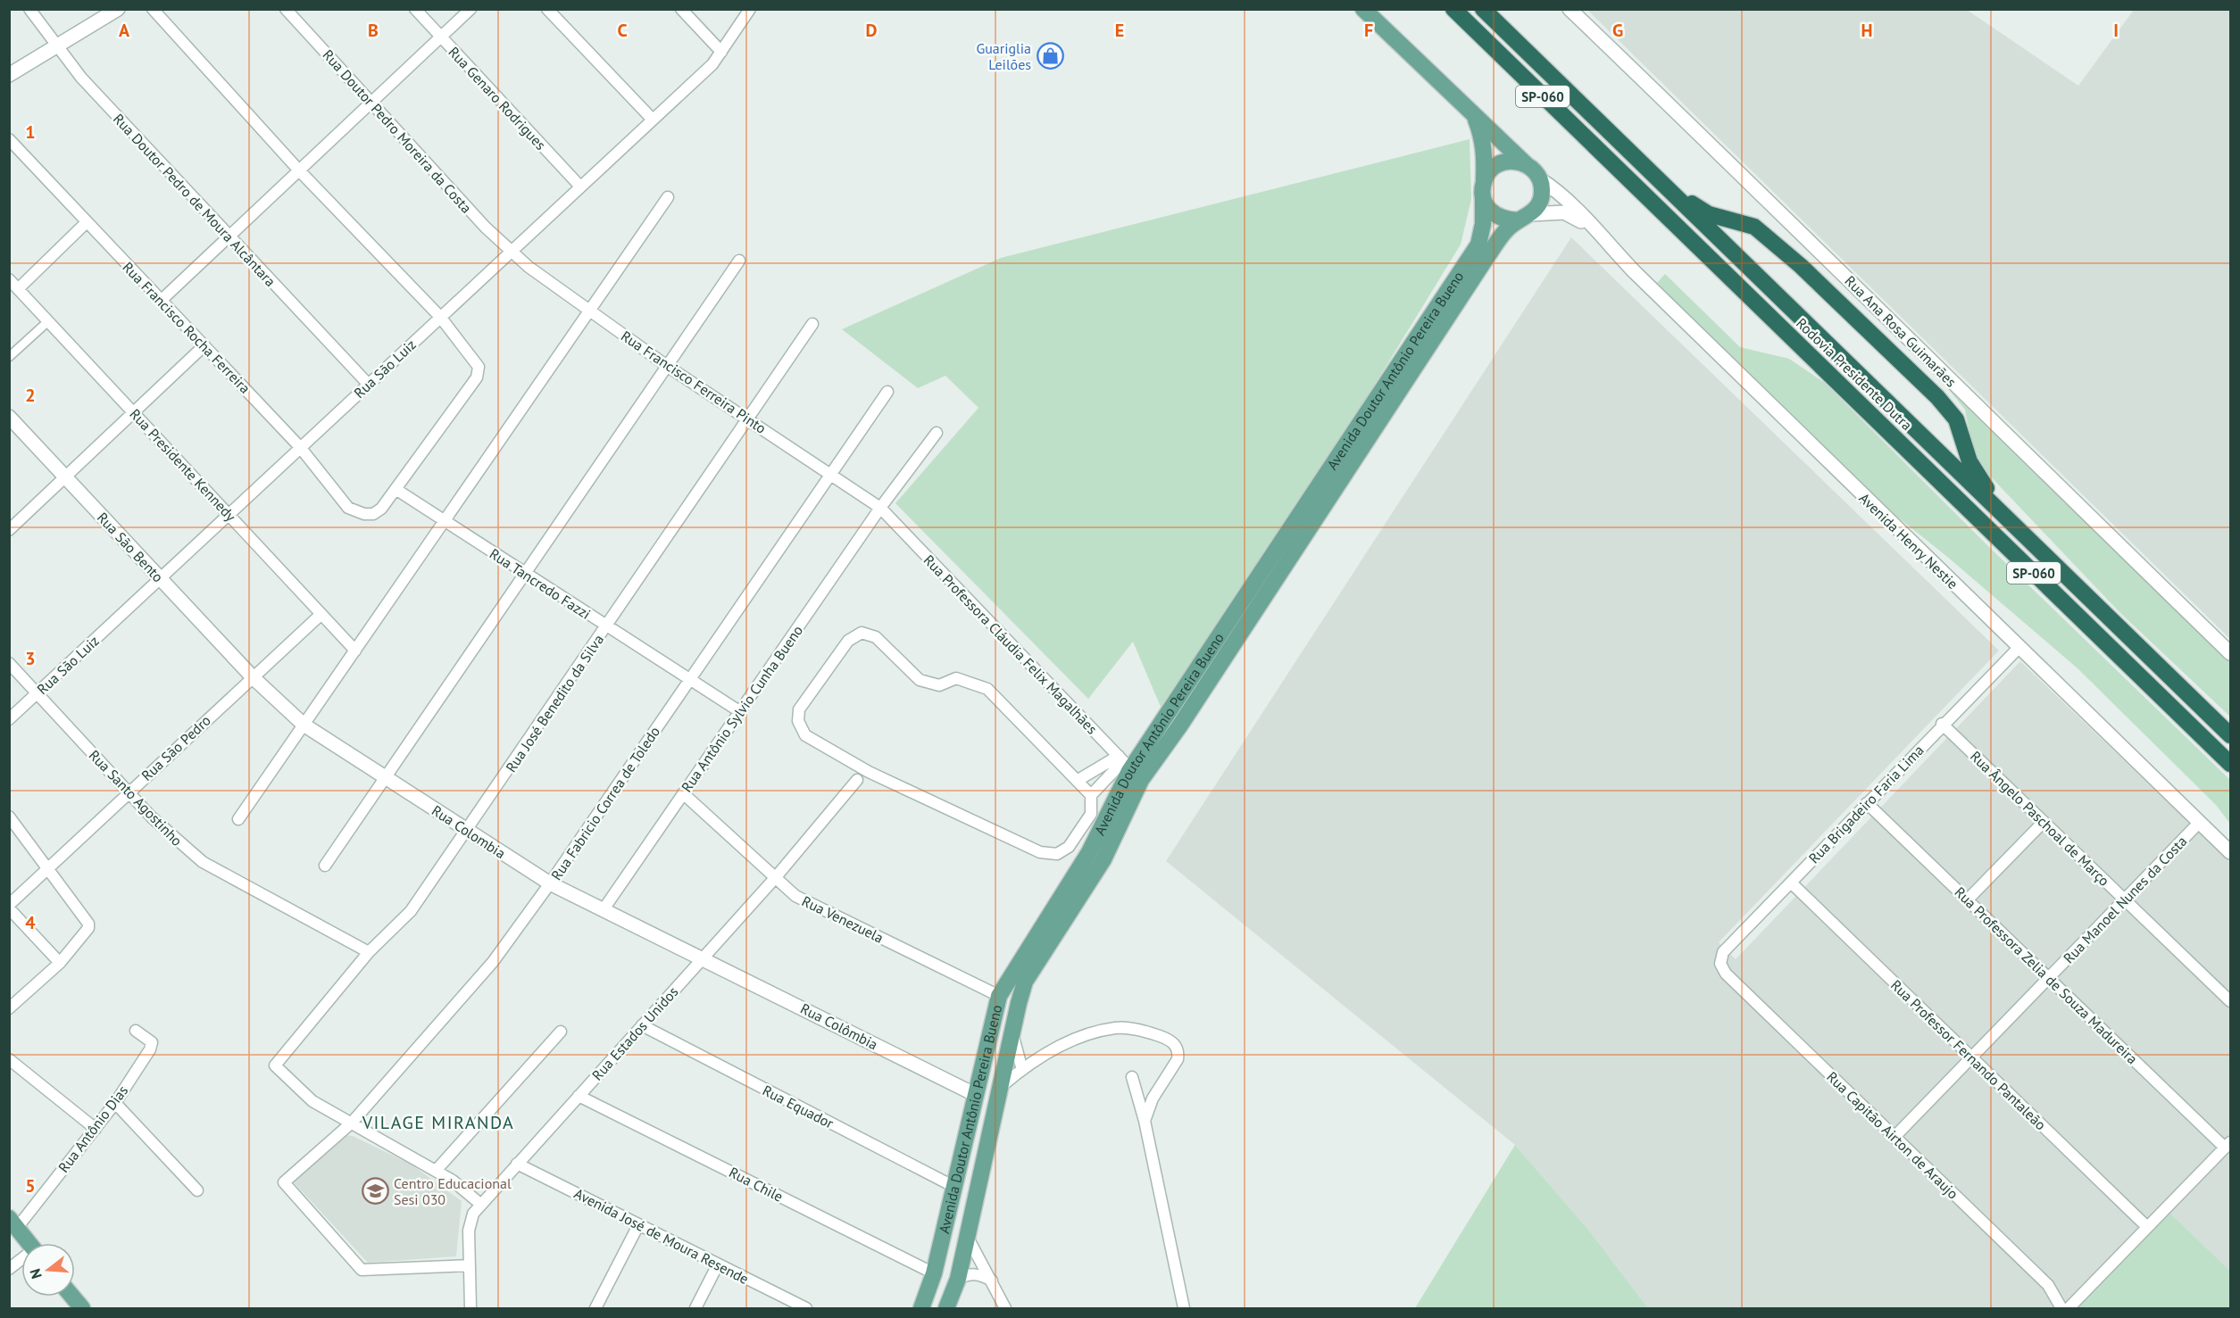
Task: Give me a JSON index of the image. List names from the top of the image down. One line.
{"streets":{"highway":["SP-060","Rodovia Presidente Dutra"],"main road":["Avenida Doutor Antônio Pereira Bueno"],"street":["Rua Genaro Rodrigues","Rua Doutor Pedro Moreira da Costa","Rua Doutor Pedro de Moura Alcântara","Rua Francisco Rocha Ferreira","Rua Ana Rosa Guimarães","Rua São Luiz","Rua Francisco Ferreira Pinto","Rua Presidente Kennedy","Avenida Henry Nestie","Rua São Bento","Rua Tancredo Fazzi","Rua Professora Cláudia Felix Magalhães","Rua José Benedito da Silva","Rua Antônio Sylvio Cunha Bueno","Rua São Pedro","Rua Santo Agostinho","Rua Fabricio Correa de Toledo","Rua Brigadeiro Faria Lima","Rua Ângelo Paschoal de Março","Rua Colombia","Rua Manoel Nunes da Costa","Rua Venezuela","Rua Professora Zelia de Souza Madureira","Rua Colômbia","Rua Estados Unidos","Rua Professor Fernando Pantaleão","Rua Equador","Rua Antônio Dias","Rua Capitão Airton de Araujo","Rua Chile","Avenida José de Moura Resende"]},"crossings":[["Rua Genaro Rodrigues","Rua São Luiz"],["Rua Doutor Pedro Moreira da Costa","Rua São Luiz"],["Rua Doutor Pedro Moreira da Costa","Rua Francisco Ferreira Pinto"],["Rua Doutor Pedro de Moura Alcântara","Rua São Luiz"],["Rua Francisco Rocha Ferreira","Rua São Luiz"],["Rua Francisco Rocha Ferreira","Rua Tancredo Fazzi"],["Rua São Luiz","Rua Francisco Ferreira Pinto"],["Rua São Luiz","Rua Presidente Kennedy"],["Rua São Luiz","Rua São Bento"],["Rua São Luiz","Rua Santo Agostinho"],["Avenida Doutor Antônio Pereira Bueno","Avenida Henry Nestie"],["Avenida Doutor Antônio Pereira Bueno","Rua Professora Cláudia Felix Magalhães"],["Avenida Doutor Antônio Pereira Bueno","Rua Venezuela"],["Avenida Doutor Antônio Pereira Bueno","Rua Colômbia"],["Avenida Doutor Antônio Pereira Bueno","Rua Equador"],["Avenida Doutor Antônio Pereira Bueno","Rua Chile"],["Rua Francisco Ferreira Pinto","Rua Professora Cláudia Felix Magalhães"],["Rua Francisco Ferreira Pinto","Rua José Benedito da Silva"],["Rua Francisco Ferreira Pinto","Rua Antônio Sylvio Cunha Bueno"],["Rua Francisco Ferreira Pinto","Rua Fabricio Correa de Toledo"],["Rua Presidente Kennedy","Rua São Pedro"],["Avenida Henry Nestie","Rua Brigadeiro Faria Lima"],["Avenida Henry Nestie","Rua Manoel Nunes da Costa"],["Rua São Bento","Rua São Pedro"],["Rua São Bento","Rua Colombia"],["Rua Tancredo Fazzi","Rua José Benedito da Silva"],["Rua Tancredo Fazzi","Rua Antônio Sylvio Cunha Bueno"],["Rua Tancredo Fazzi","Rua Fabricio Correa de Toledo"],["Rua Professora Cláudia Felix Magalhães","Rua Antônio Sylvio Cunha Bueno"],["Rua José Benedito da Silva","Rua Santo Agostinho"],["Rua José Benedito da Silva","Rua Fabricio Correa de Toledo"],["Rua José Benedito da Silva","Rua Colombia"],["Rua Antônio Sylvio Cunha Bueno","Rua Colombia"],["Rua Antônio Sylvio Cunha Bueno","Rua Venezuela"],["Rua São Pedro","Rua Santo Agostinho"],["Rua São Pedro","Rua Colombia"],["Rua Fabricio Correa de Toledo","Rua Colombia"],["Rua Fabricio Correa de Toledo","Rua Estados Unidos"],["Rua Brigadeiro Faria Lima","Rua Ângelo Paschoal de Março"],["Rua Brigadeiro Faria Lima","Rua Professora Zelia de Souza Madureira"],["Rua Brigadeiro Faria Lima","Rua Professor Fernando Pantaleão"],["Rua Brigadeiro Faria Lima","Rua Capitão Airton de Araujo"],["Rua Ângelo Paschoal de Março","Rua Manoel Nunes da Costa"],["Rua Colombia","Rua Colômbia"],["Rua Colombia","Rua Estados Unidos"],["Rua Manoel Nunes da Costa","Rua Professora Zelia de Souza Madureira"],["Rua Manoel Nunes da Costa","Rua Professor Fernando Pantaleão"],["Rua Manoel Nunes da Costa","Rua Capitão Airton de Araujo"],["Rua Venezuela","Rua Estados Unidos"],["Rua Colômbia","Rua Estados Unidos"],["Rua Estados Unidos","Rua Equador"],["Rua Estados Unidos","Rua Chile"],["Rua Estados Unidos","Avenida José de Moura Resende"]],"districts":["VILAGE MIRANDA"],"places":{"shop":["Guariglia Leilões"],"school or university":["Centro Educacional Sesi 030"]},"north":"left","grid":{"columns":["A","B","C","D","E","F","G","H","I"],"rows":["1","2","3","4","5"]}}
